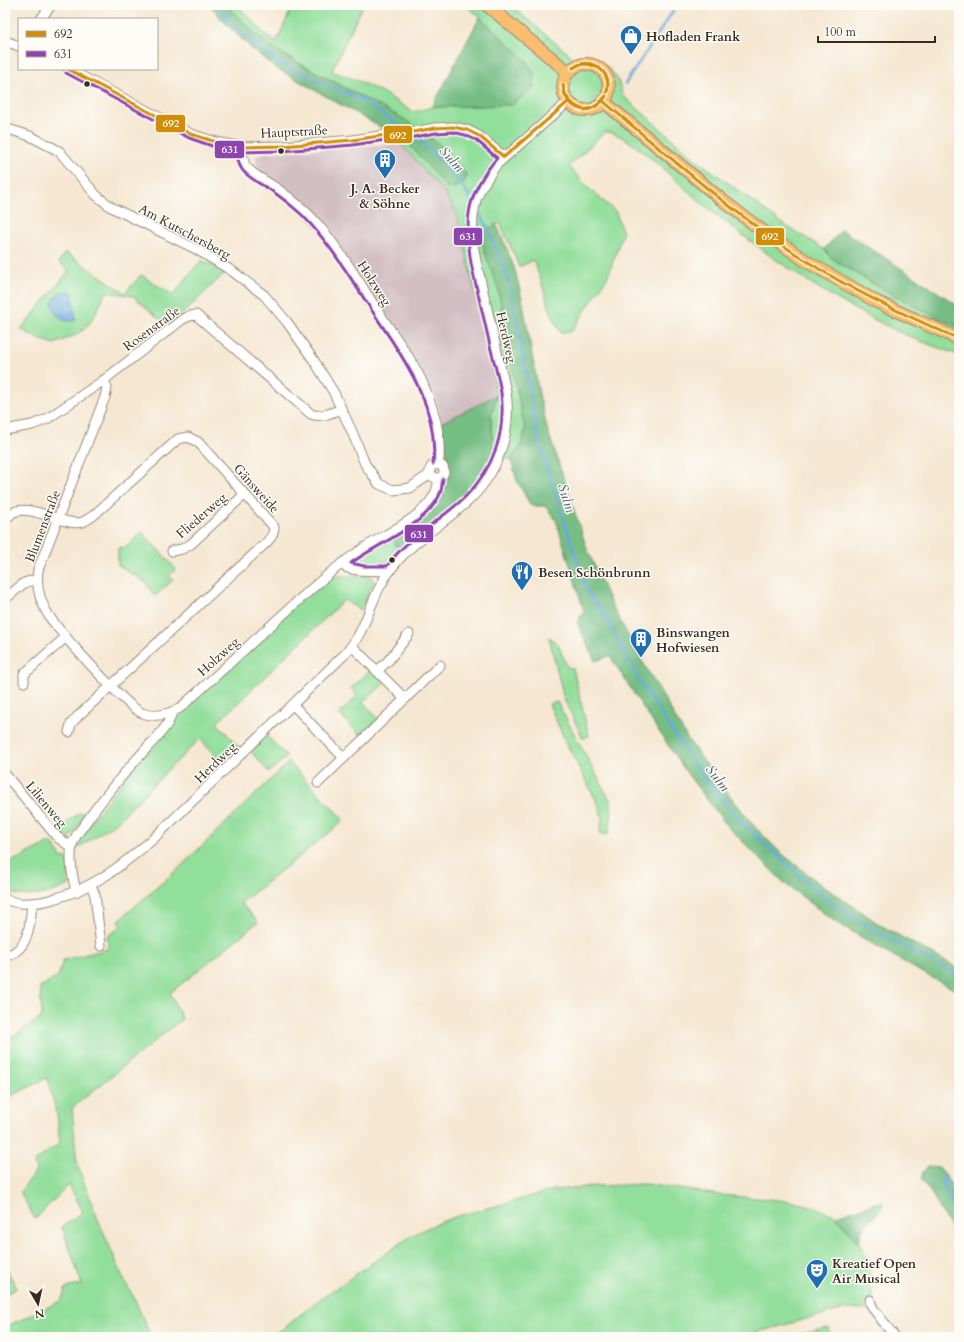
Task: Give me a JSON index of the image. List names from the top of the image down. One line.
{"streets":{"street":["Hauptstraße","Am Kutschersberg","Holzweg","Rosenstraße","Herdweg","Gänsweide","Fliederweg","Blumenstraße","Lilienweg"]},"crossings":[["Hauptstraße","Holzweg"],["Hauptstraße","Herdweg"],["Am Kutschersberg","Holzweg"],["Am Kutschersberg","Rosenstraße"],["Holzweg","Blumenstraße"],["Holzweg","Lilienweg"],["Rosenstraße","Blumenstraße"],["Gänsweide","Fliederweg"],["Gänsweide","Blumenstraße"]],"water":["Sulm"],"places":{"shop":["Hofladen Frank"],"building":["J. A. Becker & Söhne","Binswangen Hofwiesen"],"restaurant":["Besen Schönbrunn"],"theatre":["Kreatief Open Air Musical"]},"lines":["transit line 692","transit line 631"],"legend":["692","631"],"scale_bar":"100 m","north":"bottom"}
